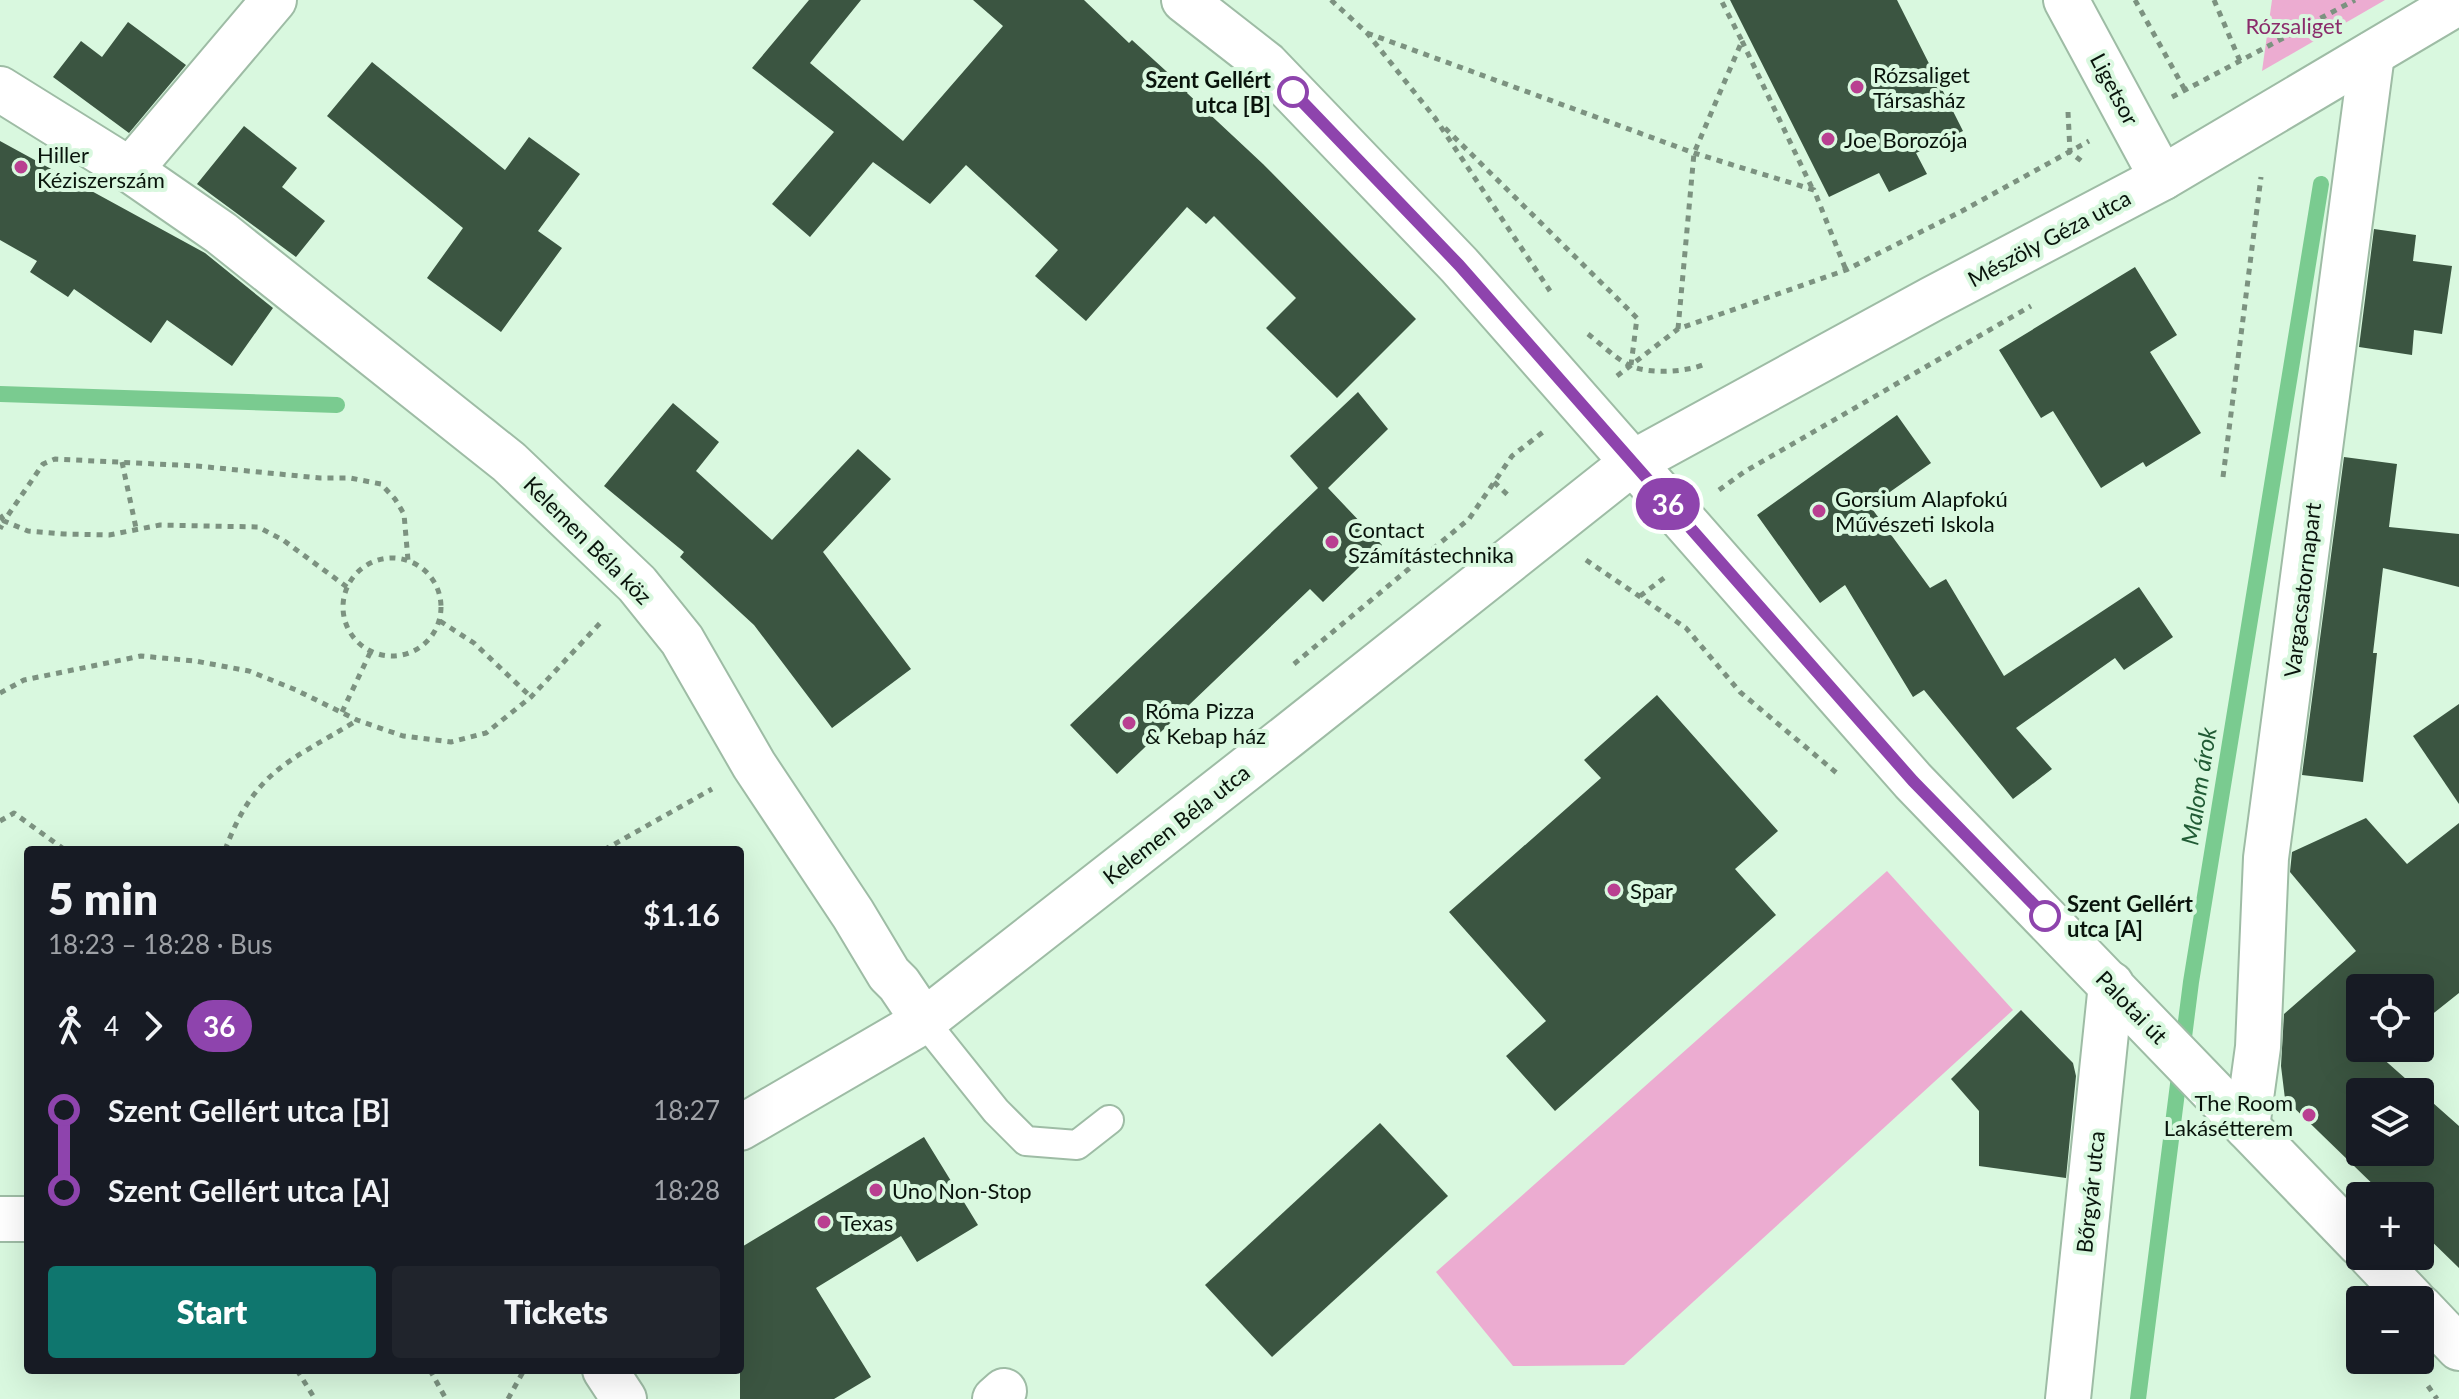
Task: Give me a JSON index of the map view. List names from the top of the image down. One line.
{"streets":{"street":["Ligetsor","Mészöly Géza utca","Kelemen Béla köz","Vargacsatornapart","Kelemen Béla utca","Palotai út","Bőrgyár utca"]},"crossings":[["Ligetsor","Mészöly Géza utca"],["Mészöly Géza utca","Vargacsatornapart"],["Mészöly Géza utca","Kelemen Béla utca"],["Mészöly Géza utca","Palotai út"],["Kelemen Béla köz","Kelemen Béla utca"],["Vargacsatornapart","Palotai út"],["Kelemen Béla utca","Palotai út"],["Palotai út","Bőrgyár utca"]],"water":["Malom árok"],"parks":["Rózsaliget"],"places":["Rózsaliget Társasház","Szent Gellért utca [B]","Joe Borozója","Hiller Kéziszerszám","Gorsium Alapfokú Művészeti Iskola","Contact Számítástechnika","Róma Pizza & Kebap ház","Spar","Szent Gellért utca [A]","The Room Lakásétterem","Uno Non-Stop","Texas"],"lines":["bus line 36"],"page":{"on_map":"36","heading":["5 min","18:23 – 18:28 · Bus","$1.16"],"map_buttons":["+","−"],"legs":["4","36"],"list":[{"name":"Szent Gellért utca [B]","value":"18:27"},{"name":"Szent Gellért utca [A]","value":"18:28"}],"buttons":["Start","Tickets"]}}
